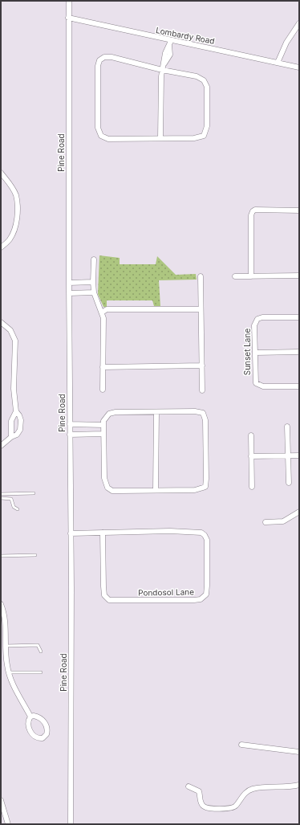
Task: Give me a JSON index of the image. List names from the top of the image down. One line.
{"streets":{"street":["Lombardy Road","Pine Road","Sunset Lane","Pondosol Lane"]},"crossings":[["Lombardy Road","Pine Road"],["Pine Road","Pondosol Lane"]]}
